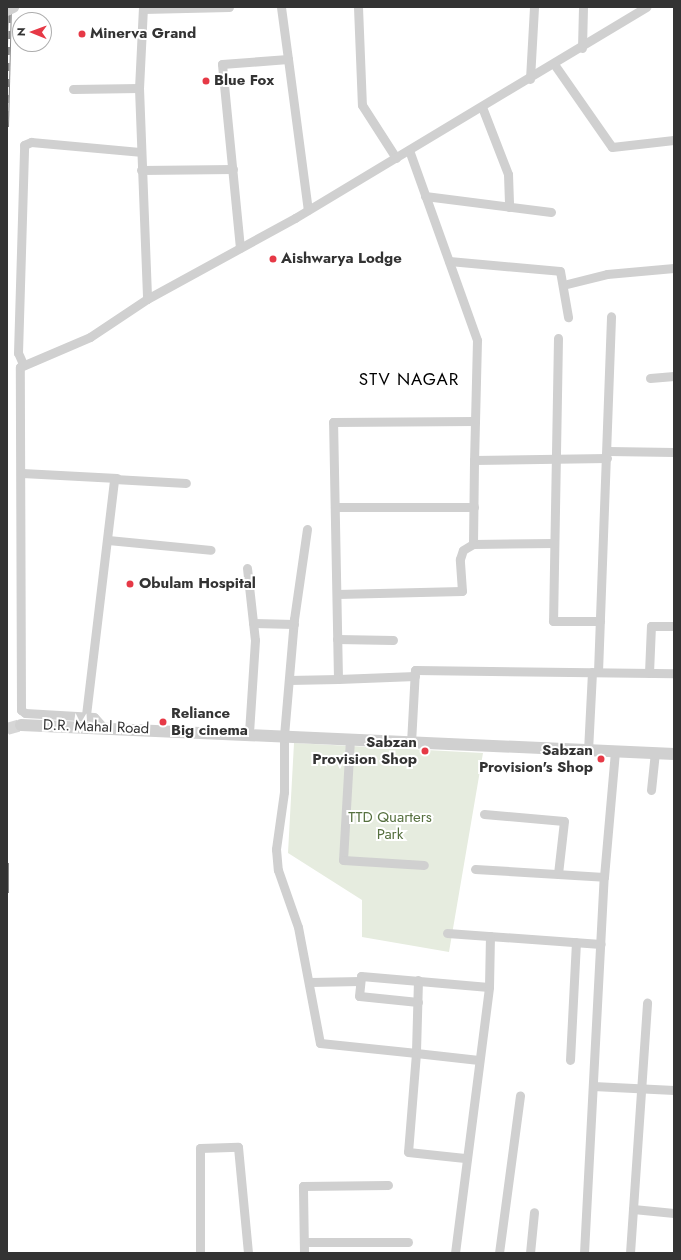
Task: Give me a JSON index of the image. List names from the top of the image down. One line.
{"streets":{"street":["D.R. Mahal Road"]},"districts":["STV NAGAR"],"parks":["TTD Quarters Park"],"places":["Minerva Grand","Blue Fox","Aishwarya Lodge","Obulam Hospital","Reliance Big cinema","Sabzan Provision Shop","Sabzan Provision's Shop"],"north":"left"}
